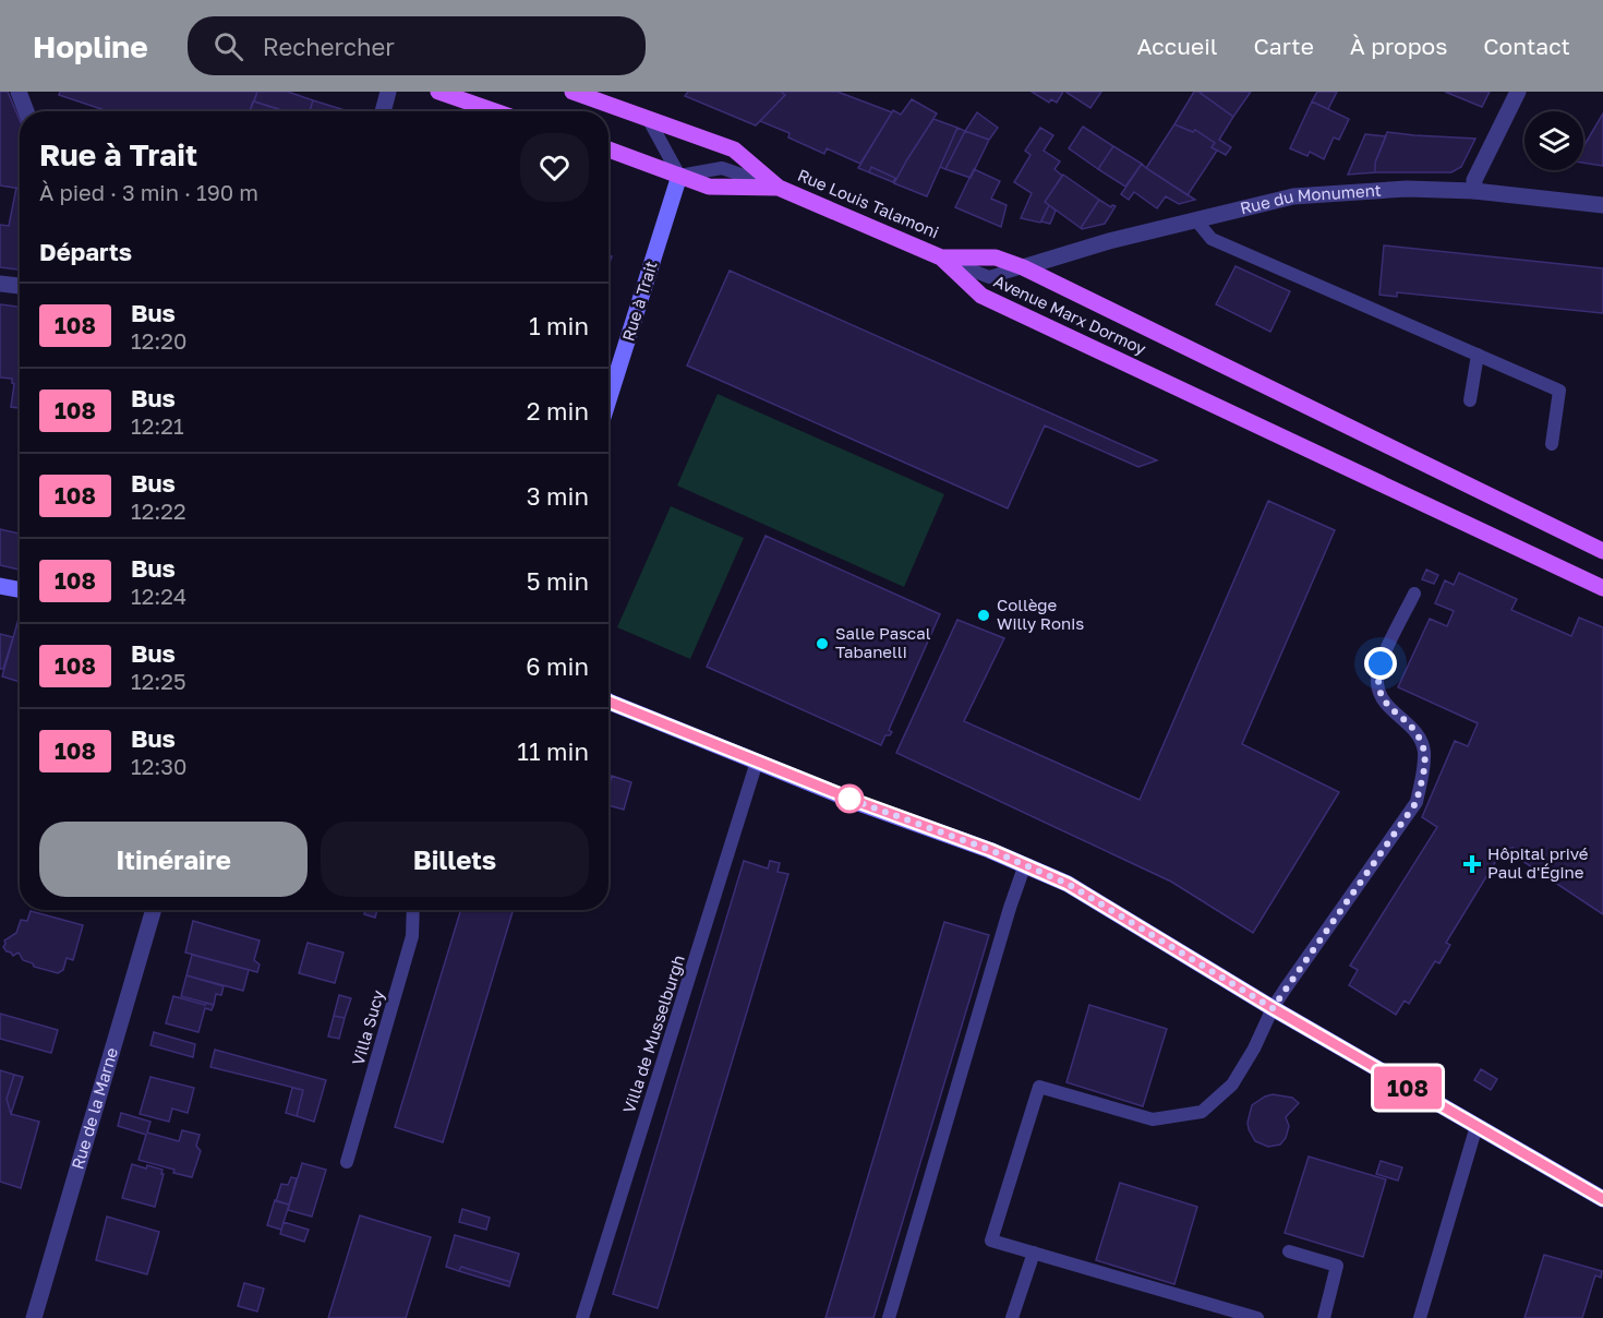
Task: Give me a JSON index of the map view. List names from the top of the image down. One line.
{"streets":{"main road":["Rue Louis Talamoni","Avenue Marx Dormoy"],"street":["Rue du Monument","Rue à Trait","Rue de la Marne"],"lane":["Villa Sucy","Villa de Musselburgh"]},"crossings":[["Rue du Monument","Avenue Marx Dormoy"],["Rue Louis Talamoni","Rue à Trait"],["Rue Louis Talamoni","Avenue Marx Dormoy"]],"places":{"other":["Collège Willy Ronis","Salle Pascal Tabanelli"],"health":["Hôpital privé Paul d'Égine"]},"lines":["bus line 108"],"page":{"header":"Hopline","search":"Rechercher","nav":["Accueil","Carte","À propos","Contact"],"on_map":"108","heading":[["Rue à Trait","À pied · 3 min · 190 m"],"Départs"],"list":[{"mark":"108","name":"Bus","note":"12:20","value":"1 min"},{"mark":"108","name":"Bus","note":"12:21","value":"2 min"},{"mark":"108","name":"Bus","note":"12:22","value":"3 min"},{"mark":"108","name":"Bus","note":"12:24","value":"5 min"},{"mark":"108","name":"Bus","note":"12:25","value":"6 min"},{"mark":"108","name":"Bus","note":"12:30","value":"11 min"}],"buttons":["Itinéraire","Billets"]}}
